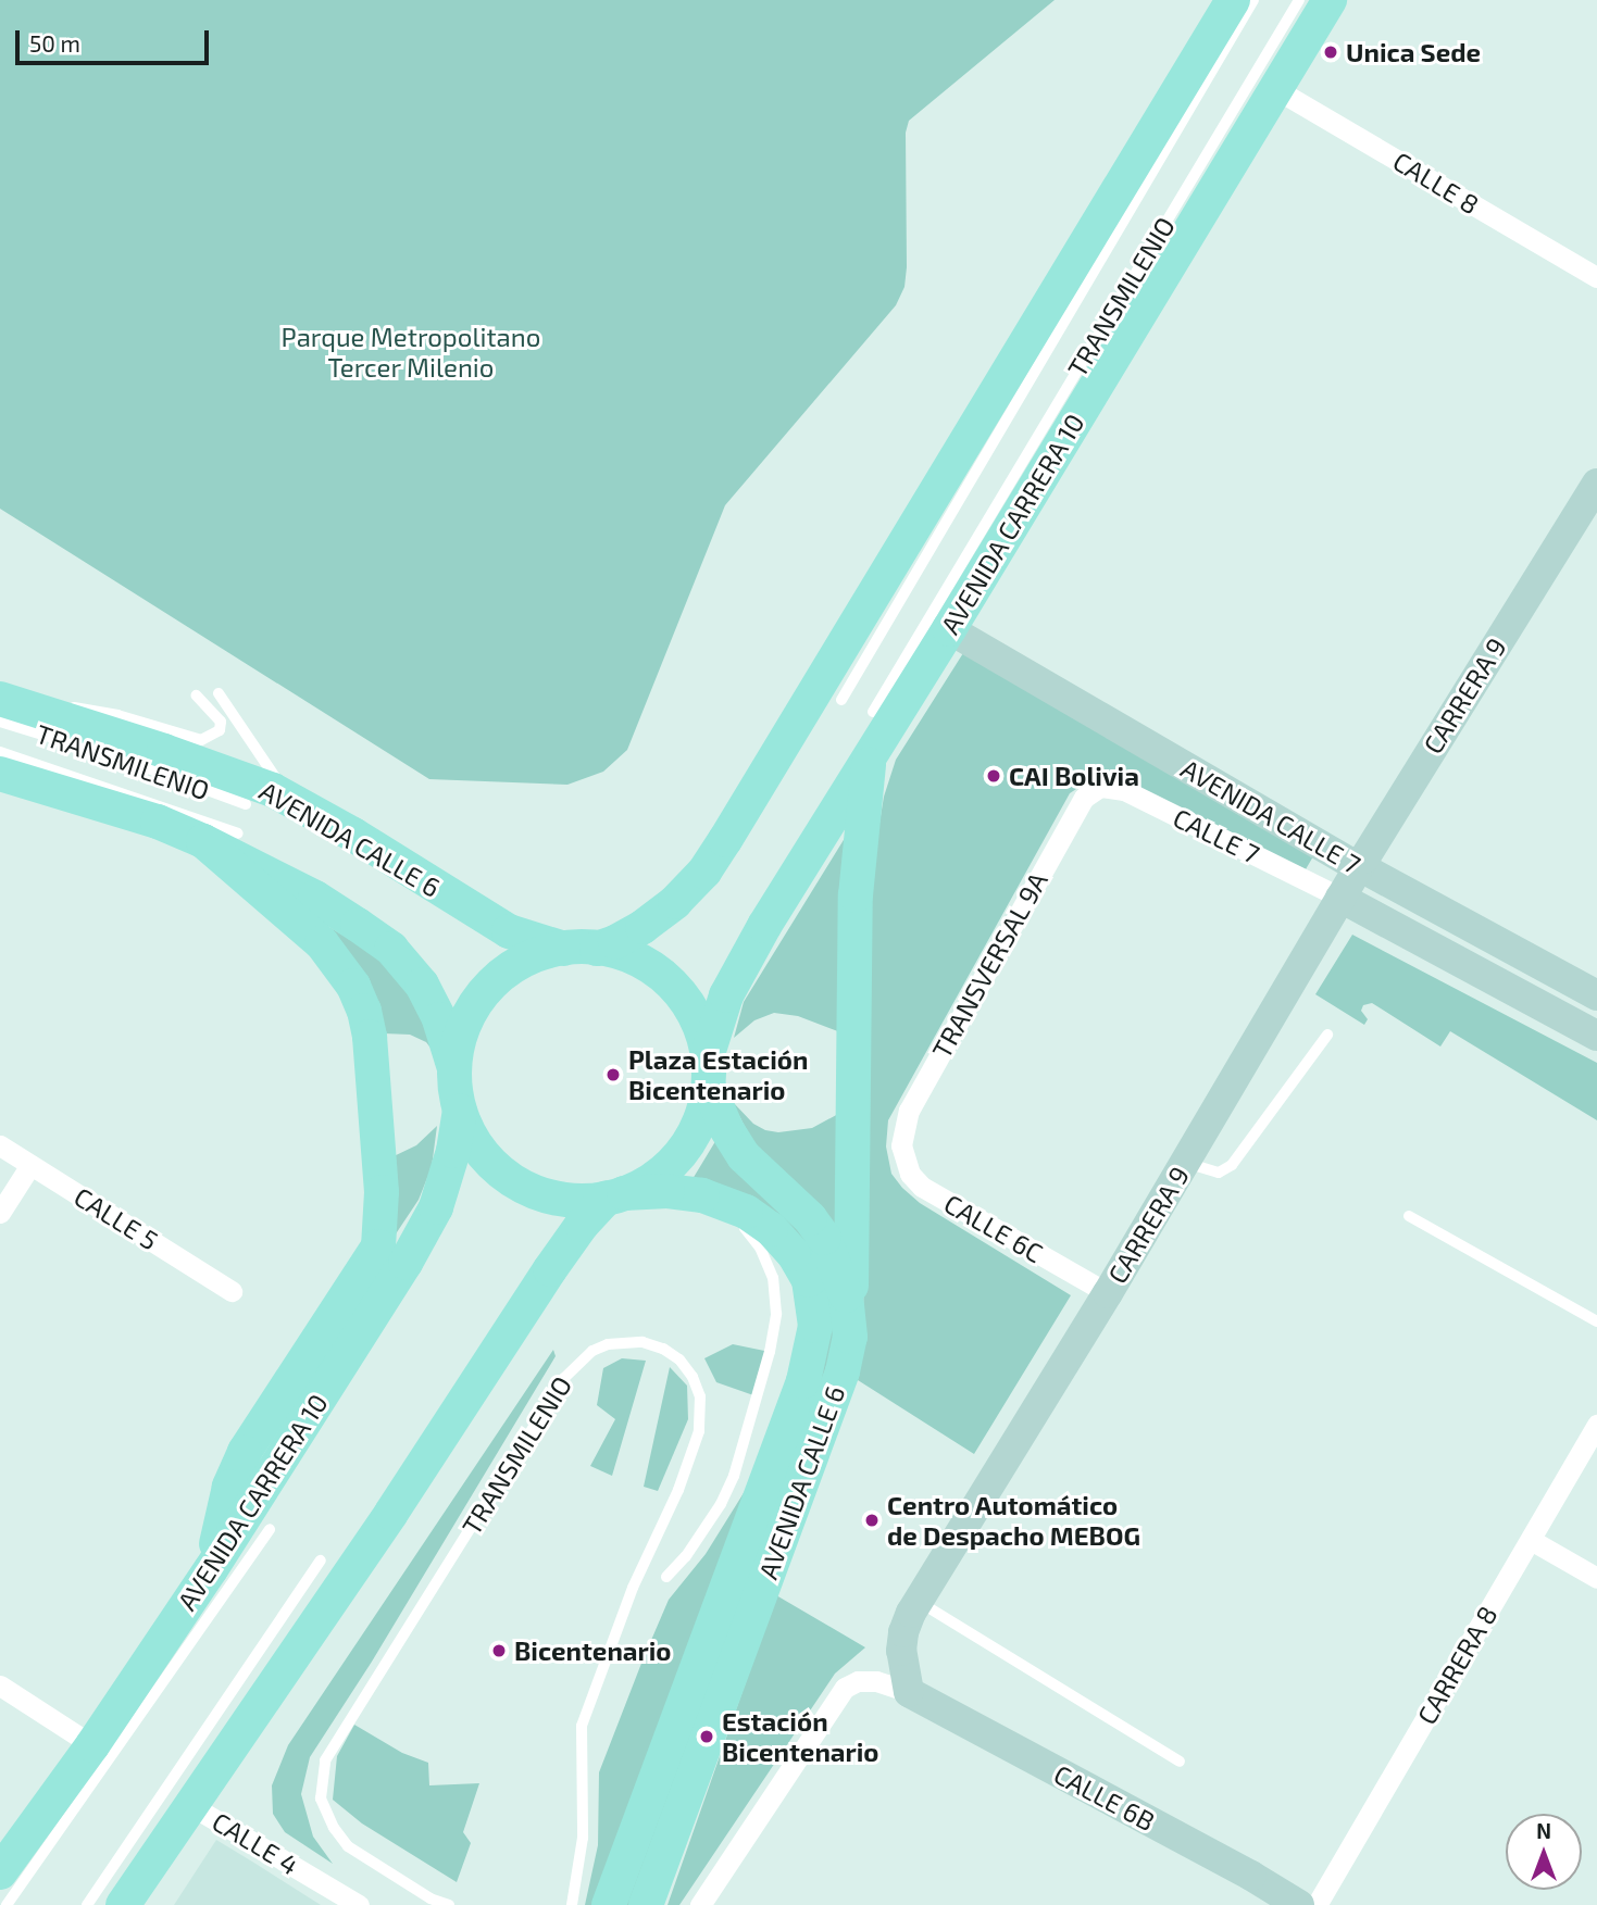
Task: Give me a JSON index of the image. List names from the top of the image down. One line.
{"streets":{"main road":["AVENIDA CARRERA 10","AVENIDA CALLE 6"],"street":["CALLE 8","CARRERA 9","AVENIDA CALLE 7","CALLE 7","TRANSVERSAL 9A","CALLE 5","CALLE 6C","CARRERA 8","CALLE 6B","CALLE 4"],"lane":["TRANSMILENIO"]},"crossings":[["CALLE 8","AVENIDA CARRERA 10"],["TRANSMILENIO","AVENIDA CALLE 6"],["AVENIDA CARRERA 10","AVENIDA CALLE 7"],["AVENIDA CARRERA 10","AVENIDA CALLE 6"],["CARRERA 9","AVENIDA CALLE 7"],["CARRERA 9","CALLE 7"],["CARRERA 9","CALLE 6C"],["CARRERA 9","CALLE 6B"],["AVENIDA CALLE 7","CALLE 7"],["CALLE 7","TRANSVERSAL 9A"],["TRANSVERSAL 9A","CALLE 6C"]],"parks":["Parque Metropolitano Tercer Milenio"],"places":["Unica Sede","CAI Bolivia","Plaza Estación Bicentenario","Centro Automático de Despacho MEBOG","Bicentenario","Estación Bicentenario"],"scale_bar":"50 m","north":"top"}
